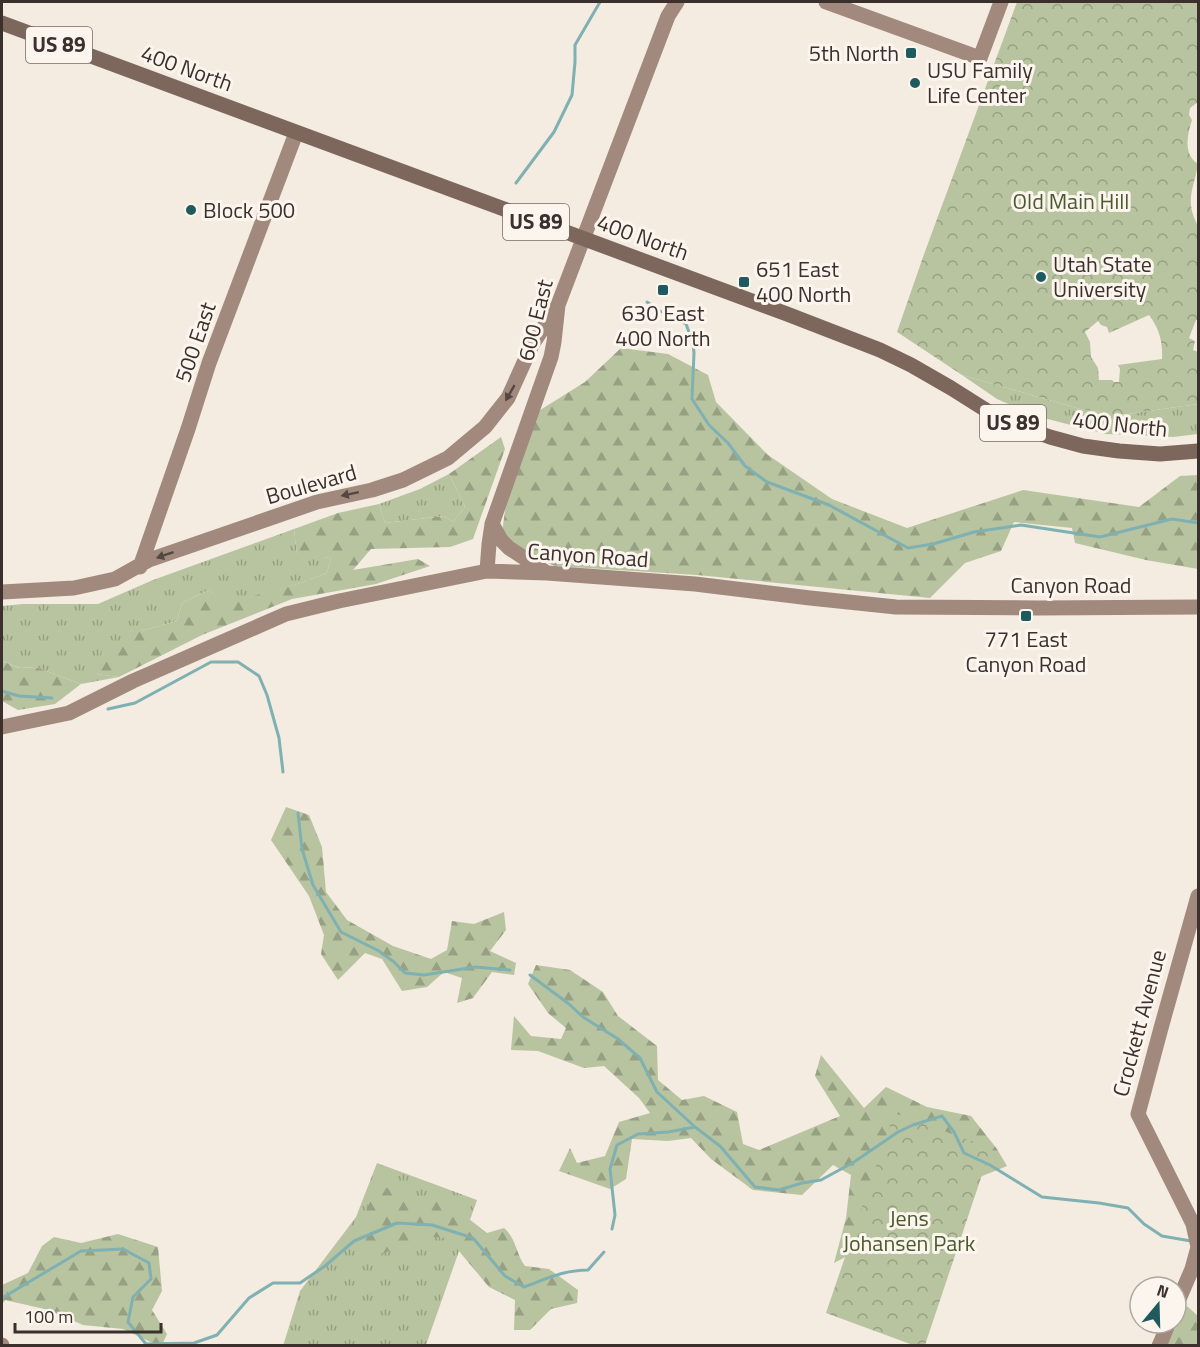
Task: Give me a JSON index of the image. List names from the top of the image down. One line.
{"streets":{"main road":["US 89","400 North"],"street":["600 East","500 East","Boulevard","Canyon Road","Crockett Avenue"]},"crossings":[["400 North","600 East"],["400 North","500 East"],["600 East","Boulevard"],["600 East","Canyon Road"],["500 East","Boulevard"]],"one_way":["Boulevard"],"parks":["Old Main Hill","Jens Johansen Park"],"places":{"transit":["5th North","651 East 400 North","630 East 400 North","771 East Canyon Road"],"other":["USU Family Life Center","Block 500","Utah State University"]},"scale_bar":"100 m","north":"top"}
